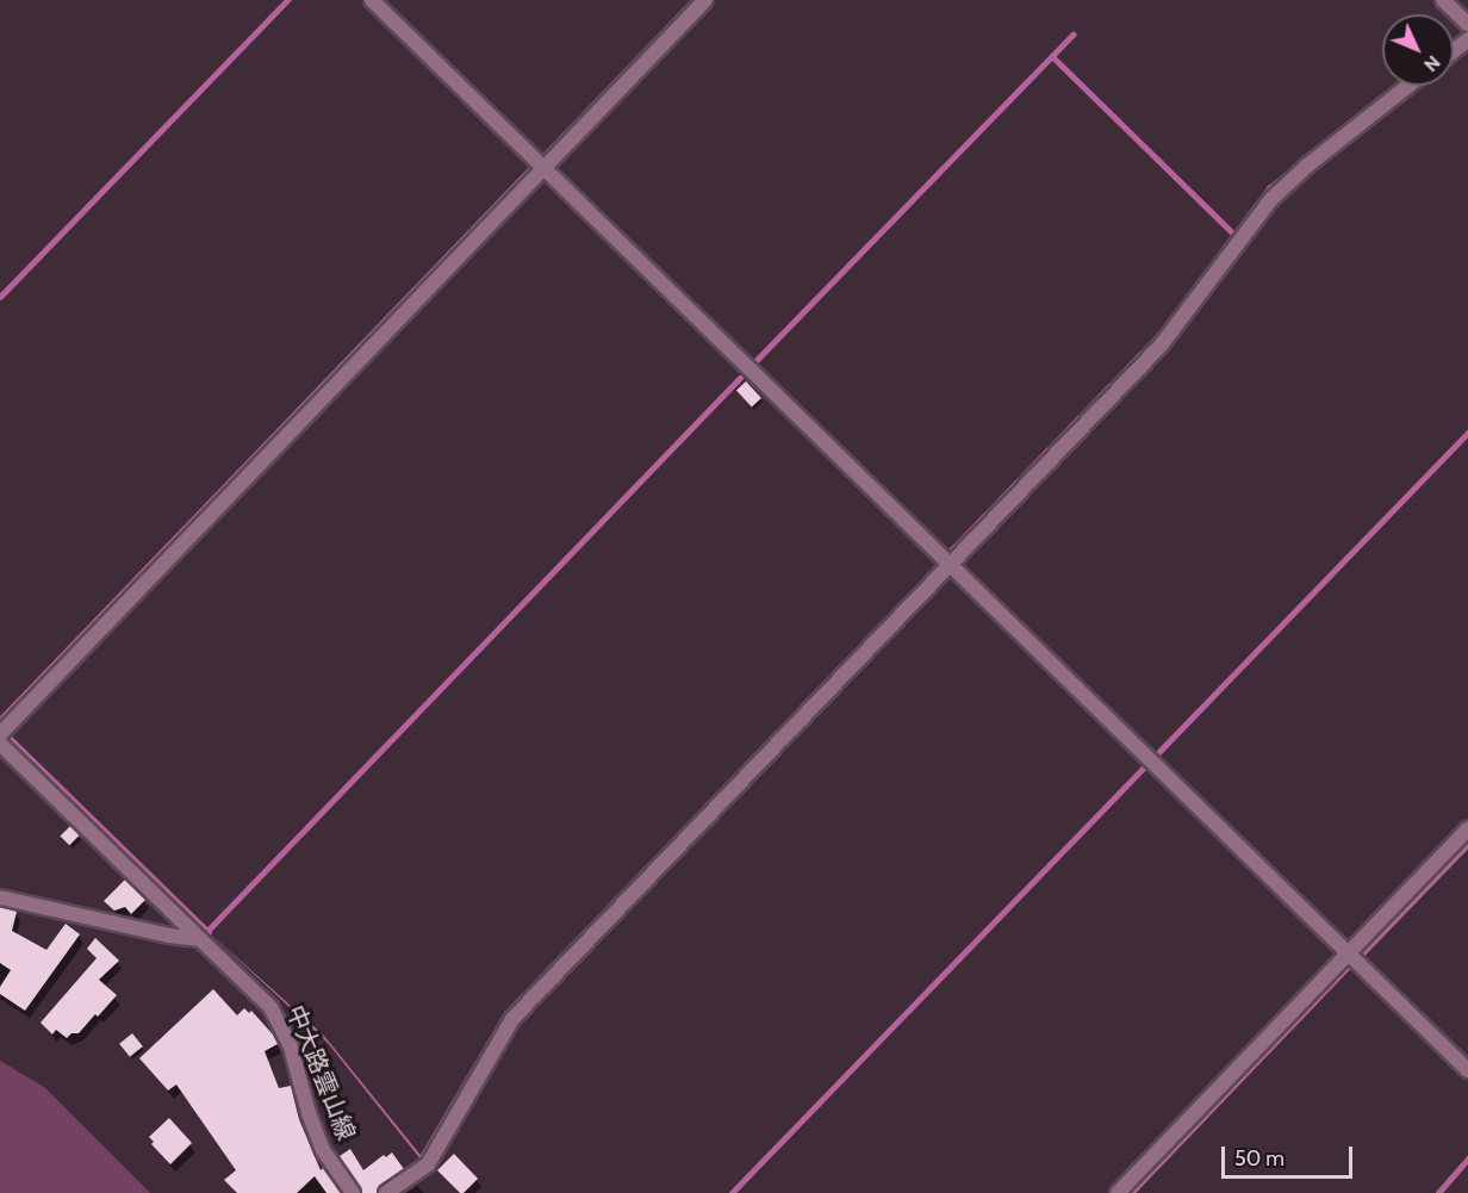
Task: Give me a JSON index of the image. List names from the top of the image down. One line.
{"streets":{"street":["中大路雲山線"]},"scale_bar":"50 m","north":"bottom right"}
